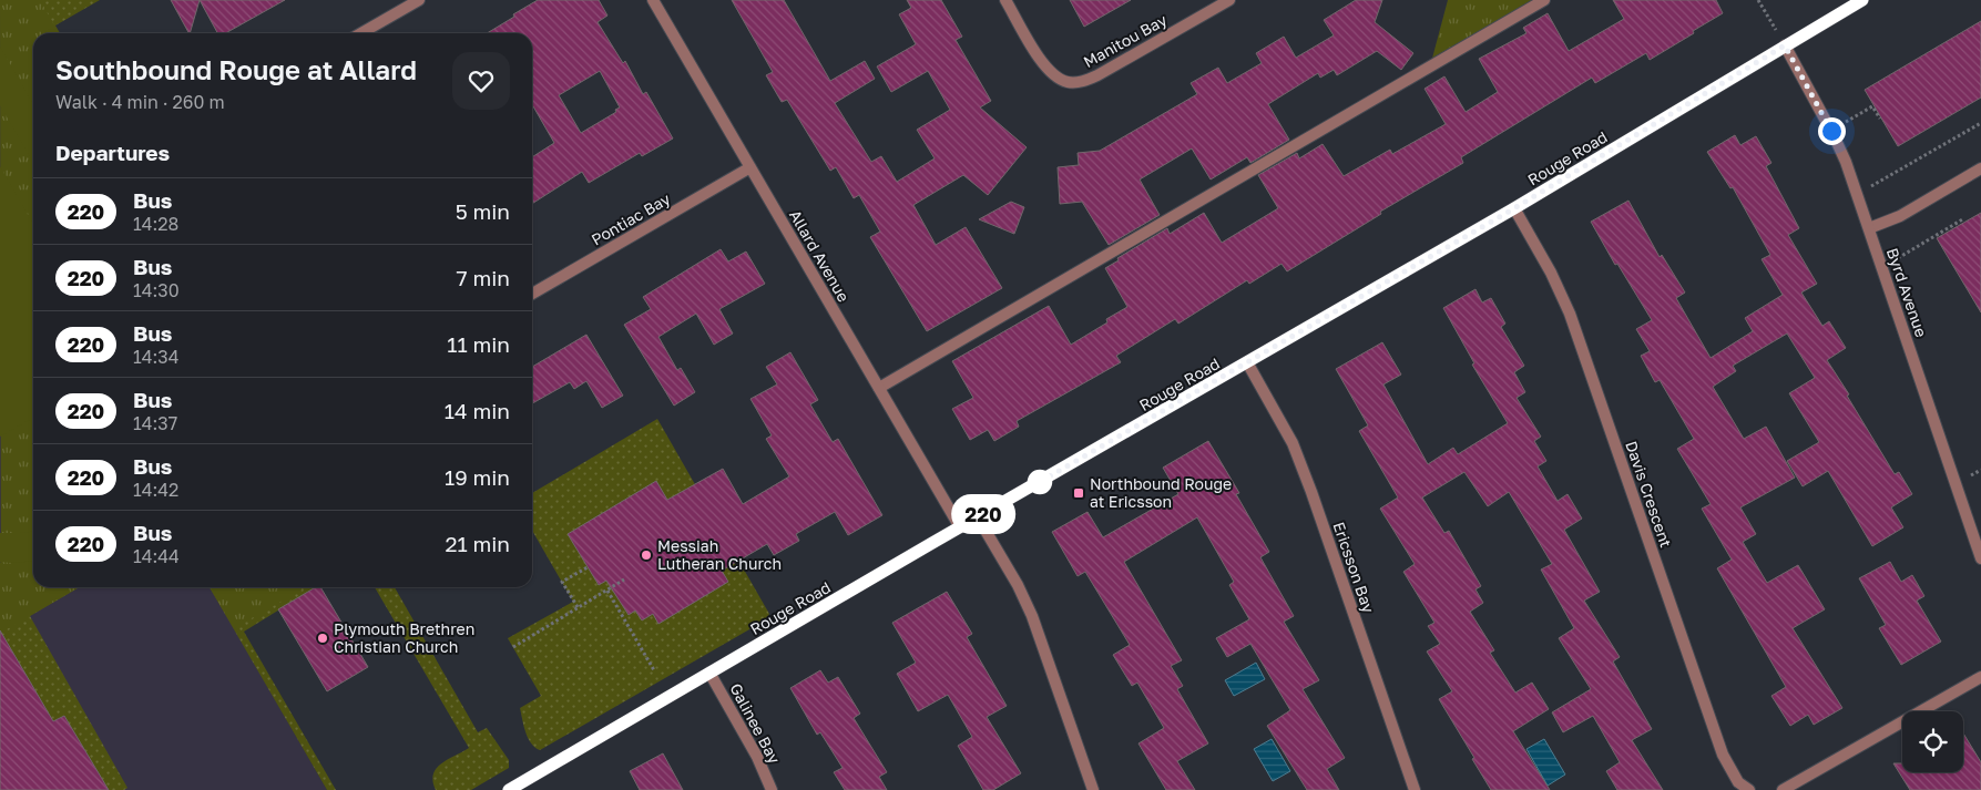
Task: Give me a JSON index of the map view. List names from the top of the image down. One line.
{"streets":{"street":["Manitou Bay","Rouge Road","Pontiac Bay","Allard Avenue","Byrd Avenue","Davis Crescent","Ericsson Bay","Galinee Bay"]},"crossings":[["Rouge Road","Allard Avenue"],["Rouge Road","Byrd Avenue"],["Rouge Road","Davis Crescent"],["Rouge Road","Ericsson Bay"],["Rouge Road","Galinee Bay"],["Pontiac Bay","Allard Avenue"]],"places":{"transit":["Northbound Rouge at Ericsson"],"other":["Messiah Lutheran Church","Plymouth Brethren Christian Church"]},"lines":["bus line 220"],"page":{"on_map":"220","heading":[["Southbound Rouge at Allard","Walk · 4 min · 260 m"],"Departures"],"list":[{"mark":"220","name":"Bus","note":"14:28","value":"5 min"},{"mark":"220","name":"Bus","note":"14:30","value":"7 min"},{"mark":"220","name":"Bus","note":"14:34","value":"11 min"},{"mark":"220","name":"Bus","note":"14:37","value":"14 min"},{"mark":"220","name":"Bus","note":"14:42","value":"19 min"},{"mark":"220","name":"Bus","note":"14:44","value":"21 min"}]}}
